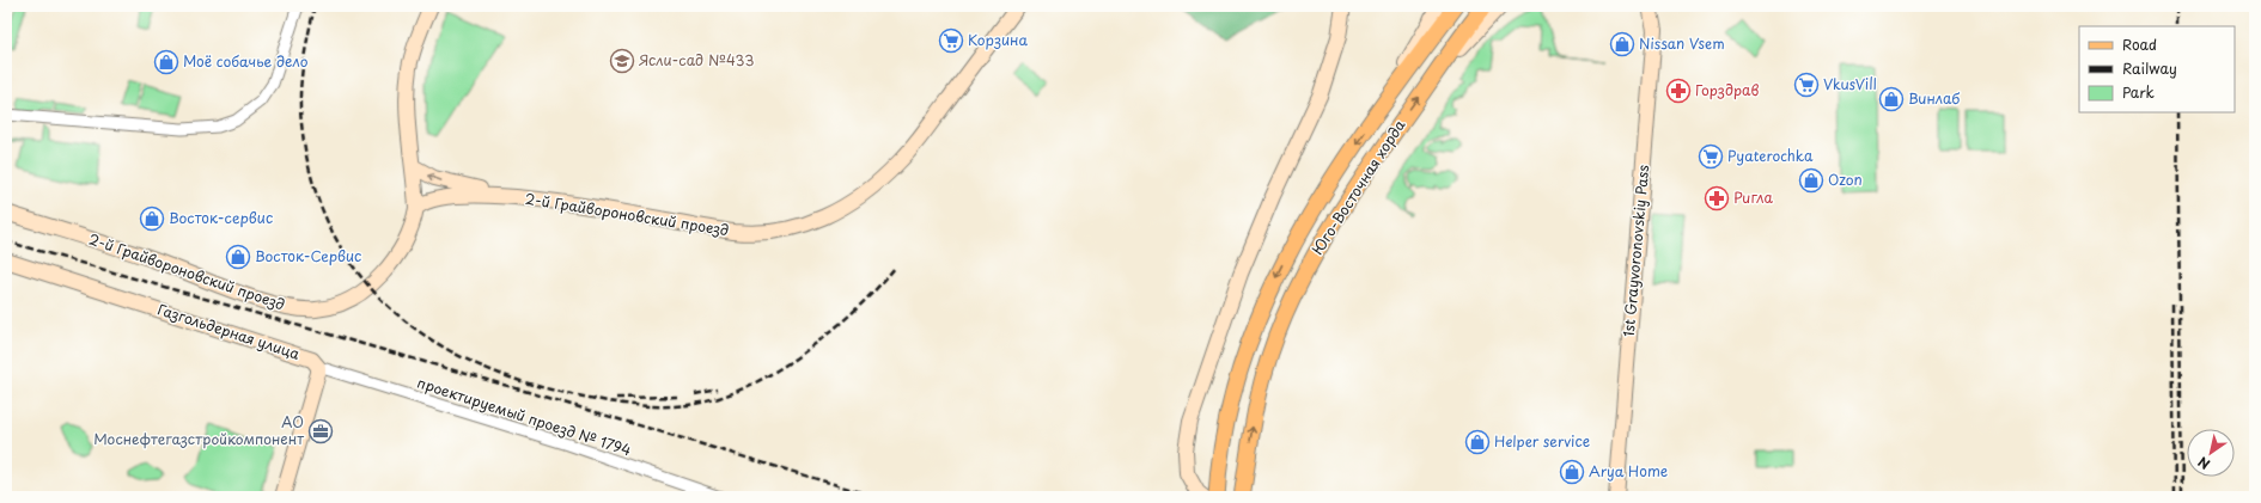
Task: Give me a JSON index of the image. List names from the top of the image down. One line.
{"streets":{"main road":["Юго-Восточная хорда","2-й Грайвороновский проезд","1st Grayvoronovskiy Pass","Газгольдерная улица"],"street":["проектируемый проезд № 1794"]},"crossings":[["Газгольдерная улица","проектируемый проезд № 1794"]],"places":{"supermarket":["Корзина","VkusVill","Pyaterochka"],"shop":["Nissan Vsem","Моё собачье дело","Винлаб","Ozon","Восток-сервис","Восток-Сервис","Helper service","Arya Home"],"school or university":["Ясли-сад №433"],"pharmacy":["Горздрав","Ригла"],"office":["АО Моснефтегазстройкомпонент"]},"legend":["Road","Railway","Park"],"north":"bottom left"}
